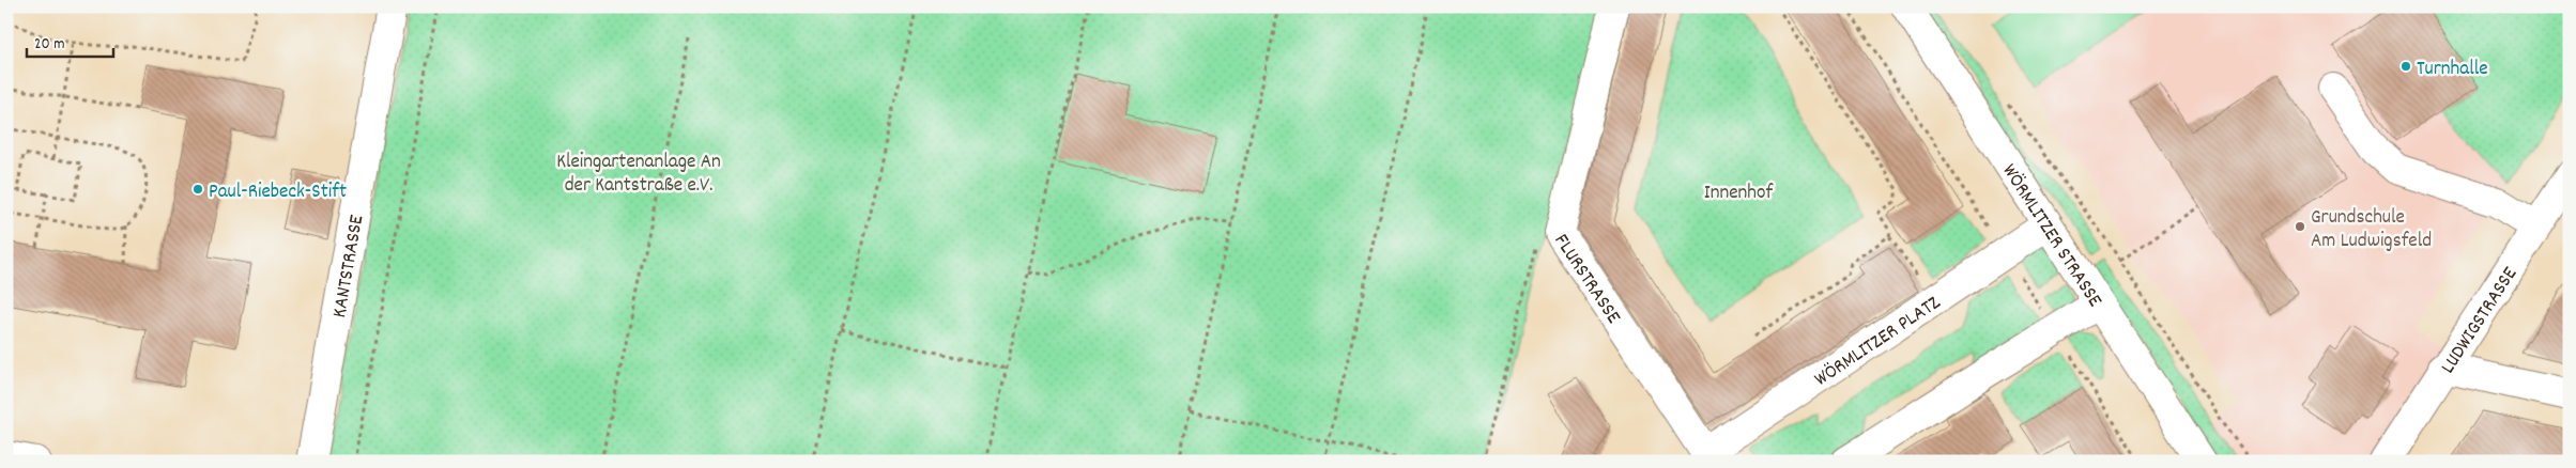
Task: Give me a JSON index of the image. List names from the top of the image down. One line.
{"streets":{"street":["WÖRMLITZER STRASSE","KANTSTRASSE","FLURSTRASSE","LUDWIGSTRASSE","WÖRMLITZER PLATZ"]},"crossings":[["WÖRMLITZER STRASSE","WÖRMLITZER PLATZ"],["FLURSTRASSE","WÖRMLITZER PLATZ"]],"parks":["Kleingartenanlage An der Kantstraße e.V.","Innenhof"],"places":["Turnhalle","Paul-Riebeck-Stift","Grundschule Am Ludwigsfeld"],"scale_bar":"20 m"}
